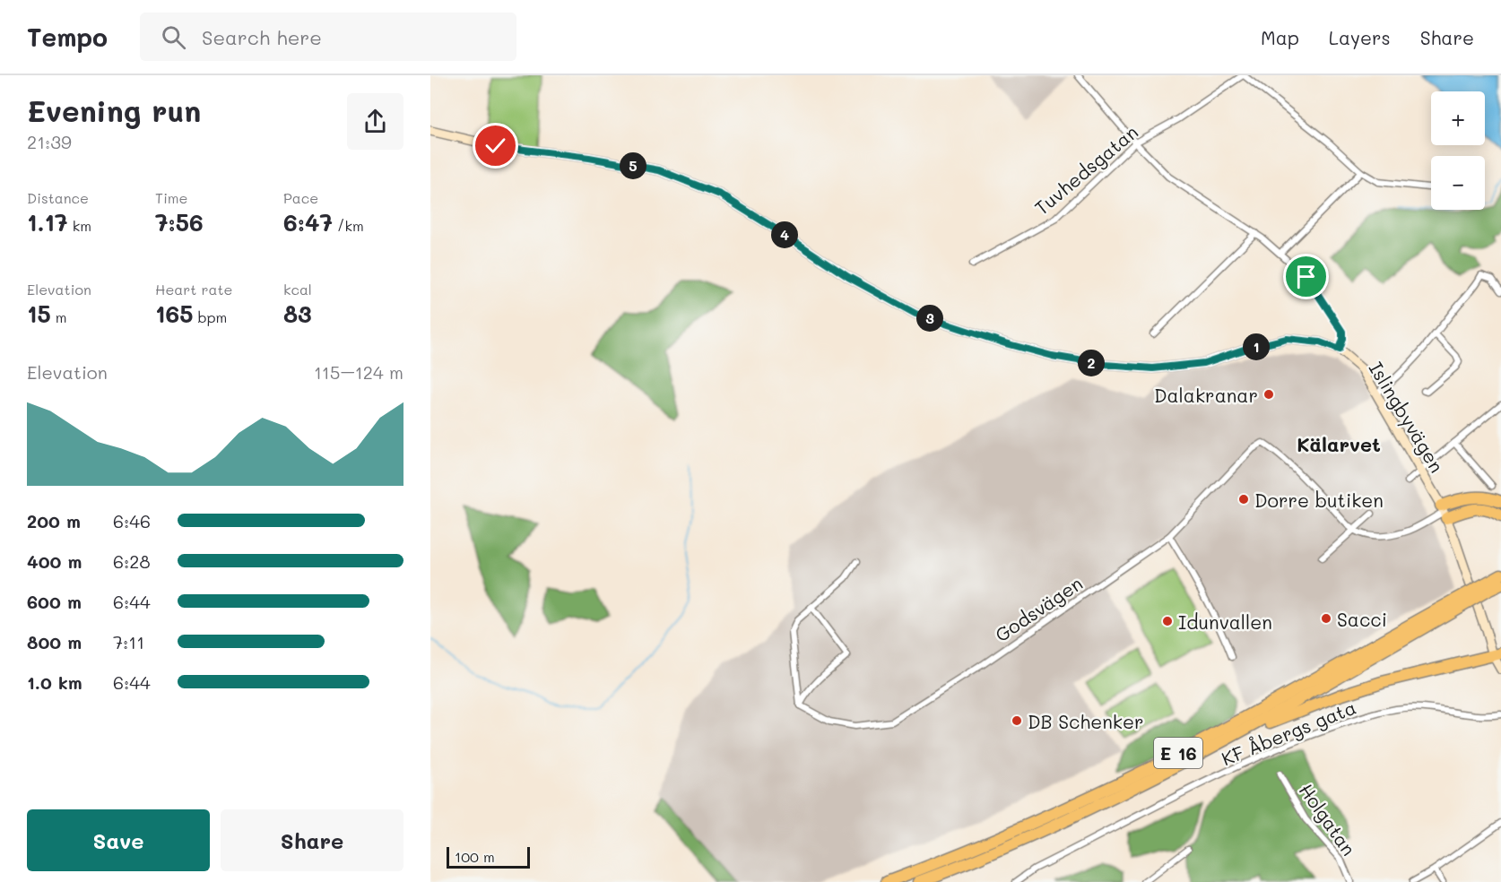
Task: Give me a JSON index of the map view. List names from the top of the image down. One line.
{"streets":{"highway":["E 16"],"street":["Tuvhedsgatan","Islingbyvägen","Godsvägen","KF Åbergs gata","Holgatan"]},"districts":["Kälarvet"],"places":["Dalakranar","Dorre butiken","Sacci","Idunvallen","DB Schenker"],"scale_bar":"100 m","page":{"header":"Tempo","search":"Search here","nav":["Map","Layers","Share"],"heading":["Evening run","21:39"],"map_buttons":["+","−"],"pins":["5","4","3","1","2"],"stats":[["Distance","1.17 km"],["Time","7:56"],["Pace","6:47 /km"],["Elevation","15 m"],["Heart rate","165 bpm"],["kcal","83"]],"chart":["Elevation","115–124 m"],"list":[{"name":"200 m","note":"6:46"},{"name":"400 m","note":"6:28"},{"name":"600 m","note":"6:44"},{"name":"800 m","note":"7:11"},{"name":"1.0 km","note":"6:44"}],"buttons":["Save","Share"],"scale":"100 m"}}
